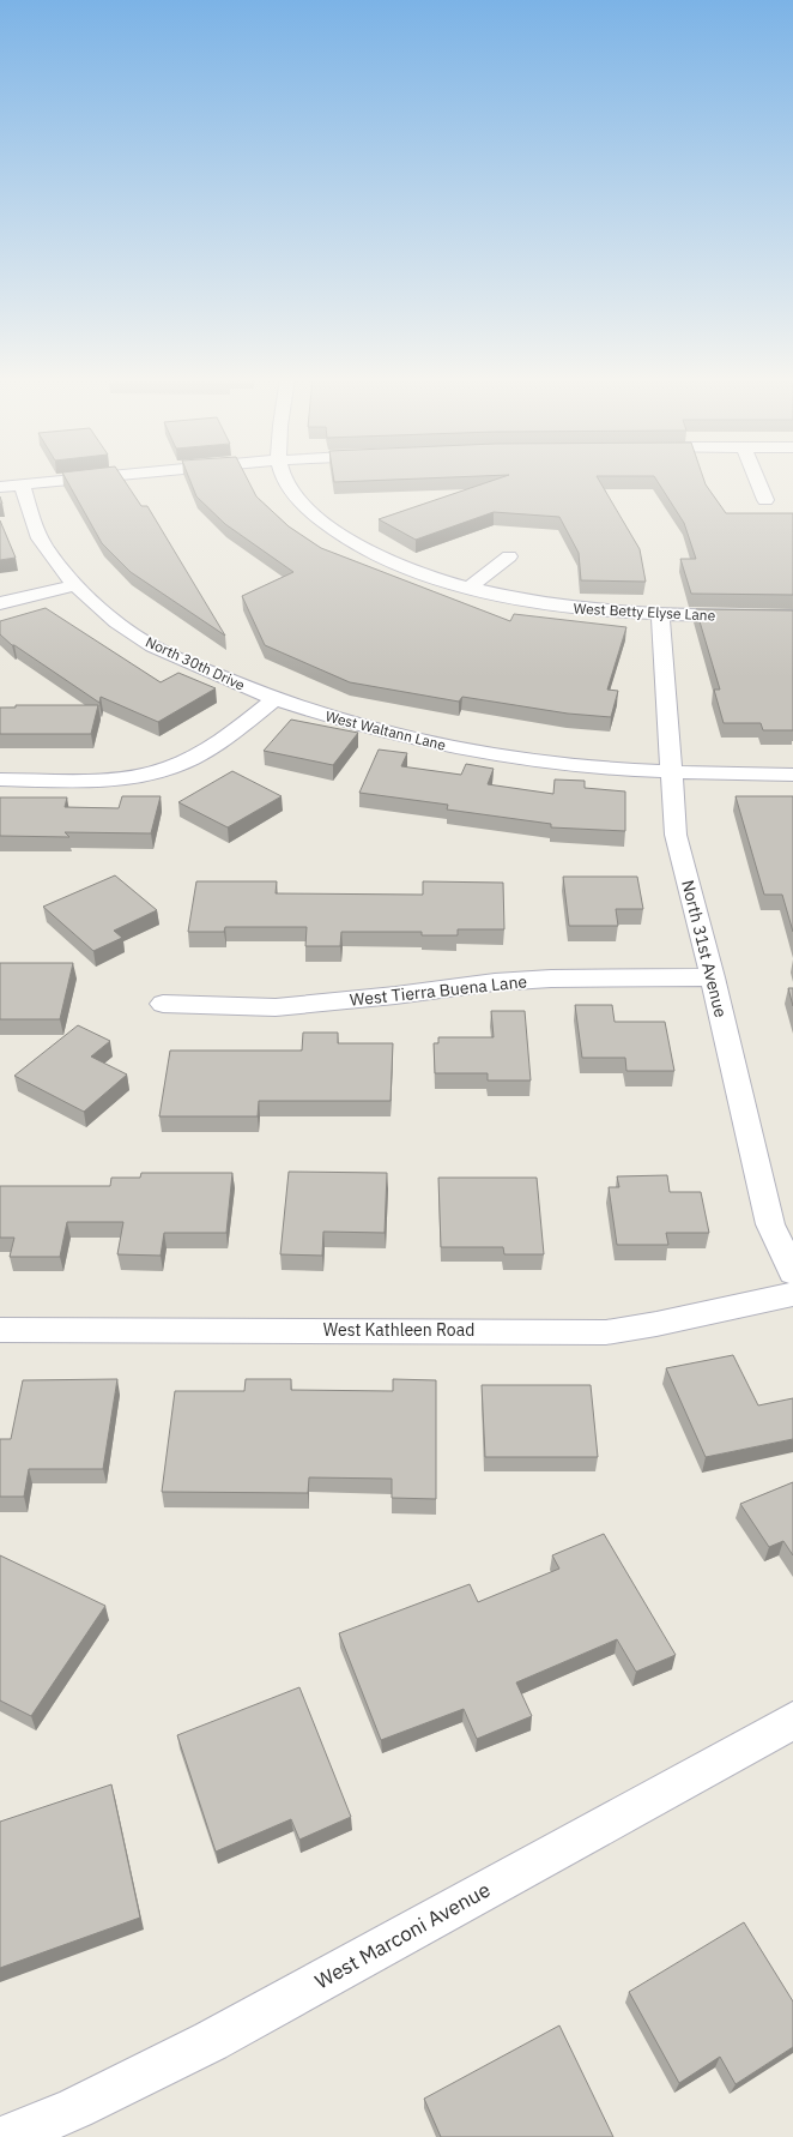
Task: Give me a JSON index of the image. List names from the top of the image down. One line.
{"streets":{"street":["West Betty Elyse Lane","North 30th Drive","West Waltann Lane","North 31st Avenue","West Tierra Buena Lane","West Kathleen Road","West Marconi Avenue"]},"crossings":[["West Betty Elyse Lane","North 31st Avenue"],["North 30th Drive","West Waltann Lane"],["West Waltann Lane","North 31st Avenue"],["North 31st Avenue","West Tierra Buena Lane"]]}
